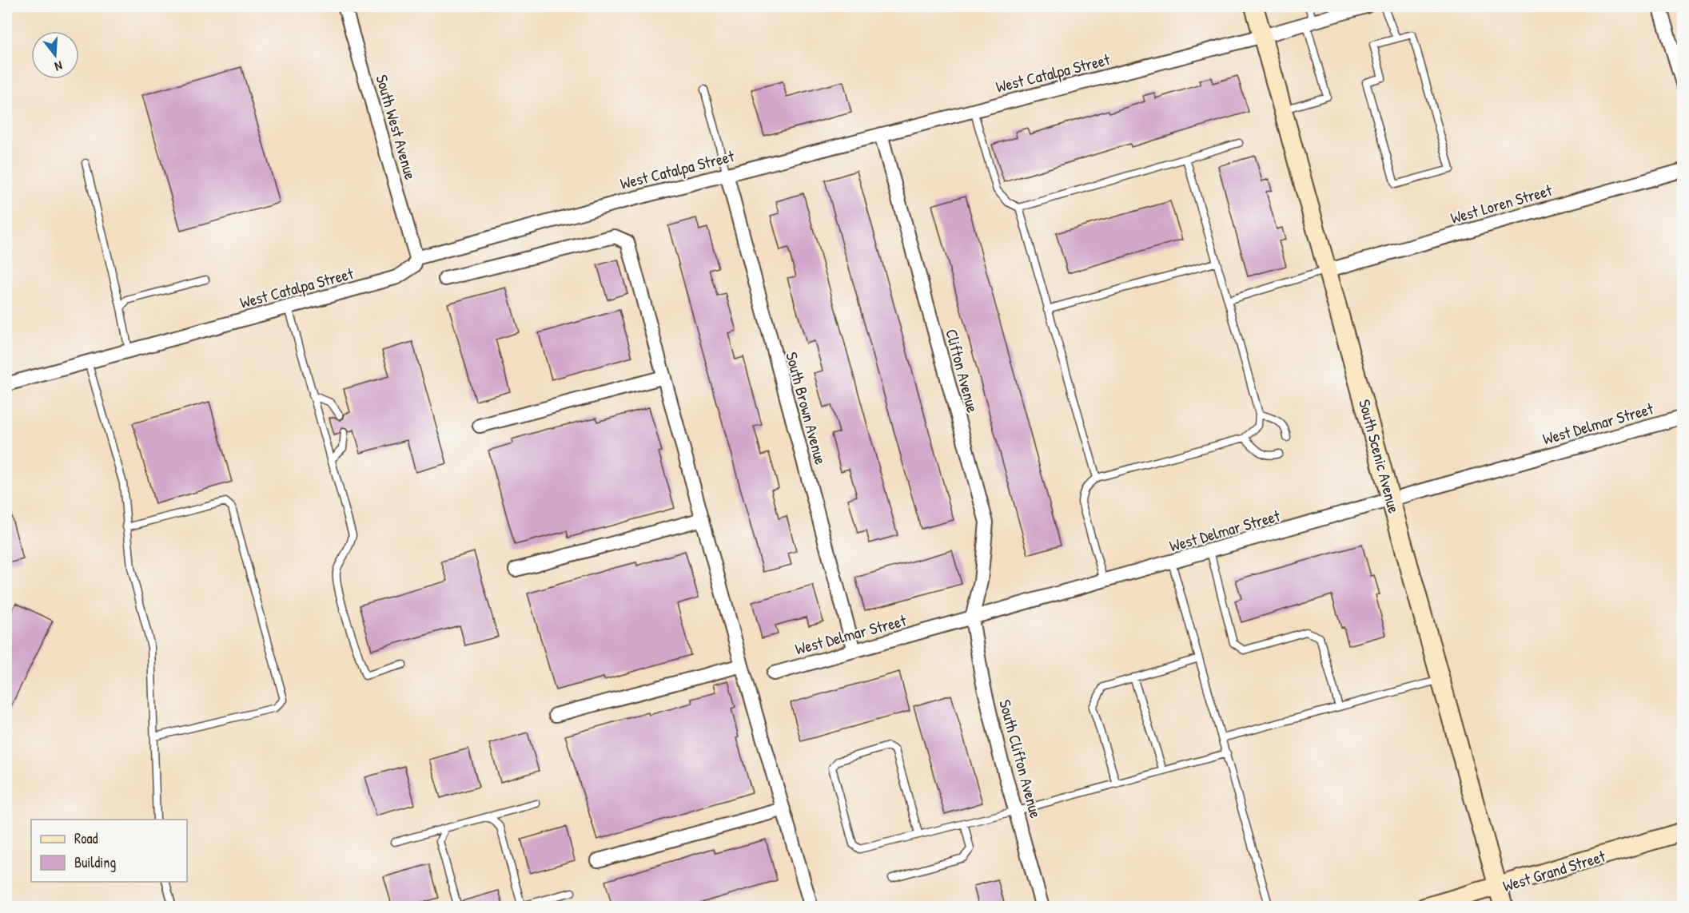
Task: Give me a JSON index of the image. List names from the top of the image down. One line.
{"streets":{"main road":["South Scenic Avenue","West Grand Street"],"street":["West Catalpa Street","South West Avenue","West Loren Street","Clifton Avenue","South Brown Avenue","West Delmar Street","South Clifton Avenue"]},"crossings":[["West Catalpa Street","South West Avenue"],["West Catalpa Street","Clifton Avenue"],["West Catalpa Street","South Brown Avenue"],["West Catalpa Street","South Scenic Avenue"],["West Loren Street","South Scenic Avenue"],["Clifton Avenue","West Delmar Street"],["Clifton Avenue","South Clifton Avenue"],["South Brown Avenue","West Delmar Street"],["West Delmar Street","South Scenic Avenue"],["West Delmar Street","South Clifton Avenue"],["South Scenic Avenue","West Grand Street"]],"legend":["Road","Building"],"north":"bottom"}
